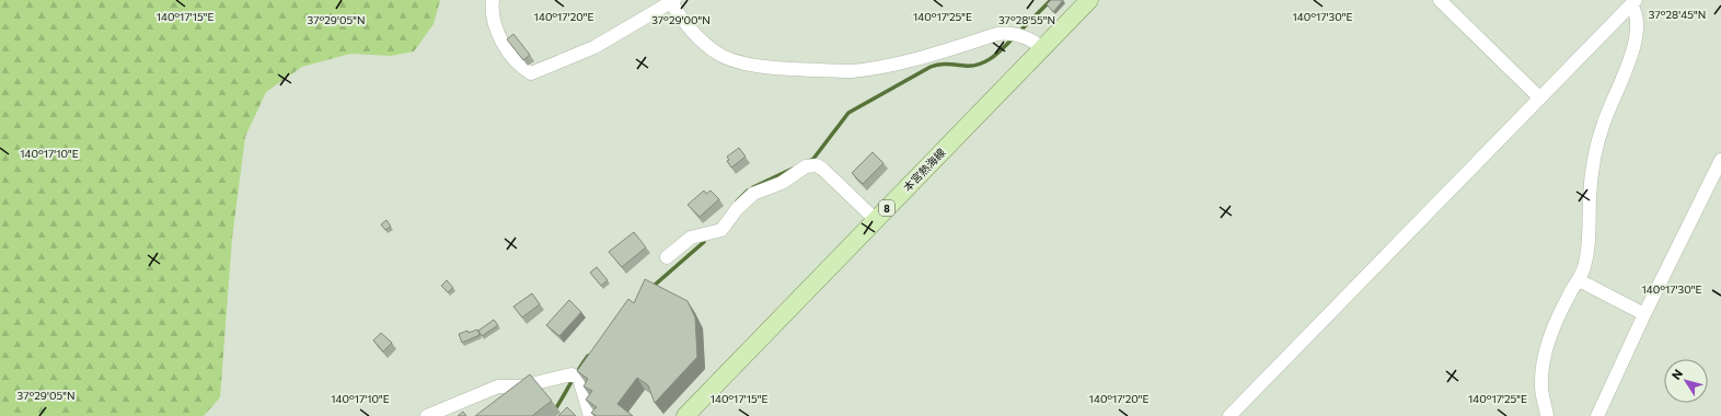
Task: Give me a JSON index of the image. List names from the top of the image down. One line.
{"streets":{"main road":["本宮熱海線","8"]},"north":"top left","coordinates":["37°28'45\"N","140°17'30\"E","140°17'15\"E","140°17'20\"E","140°17'25\"E","37°29'05\"N","37°29'00\"N","37°28'55\"N","140°17'10\"E"]}
